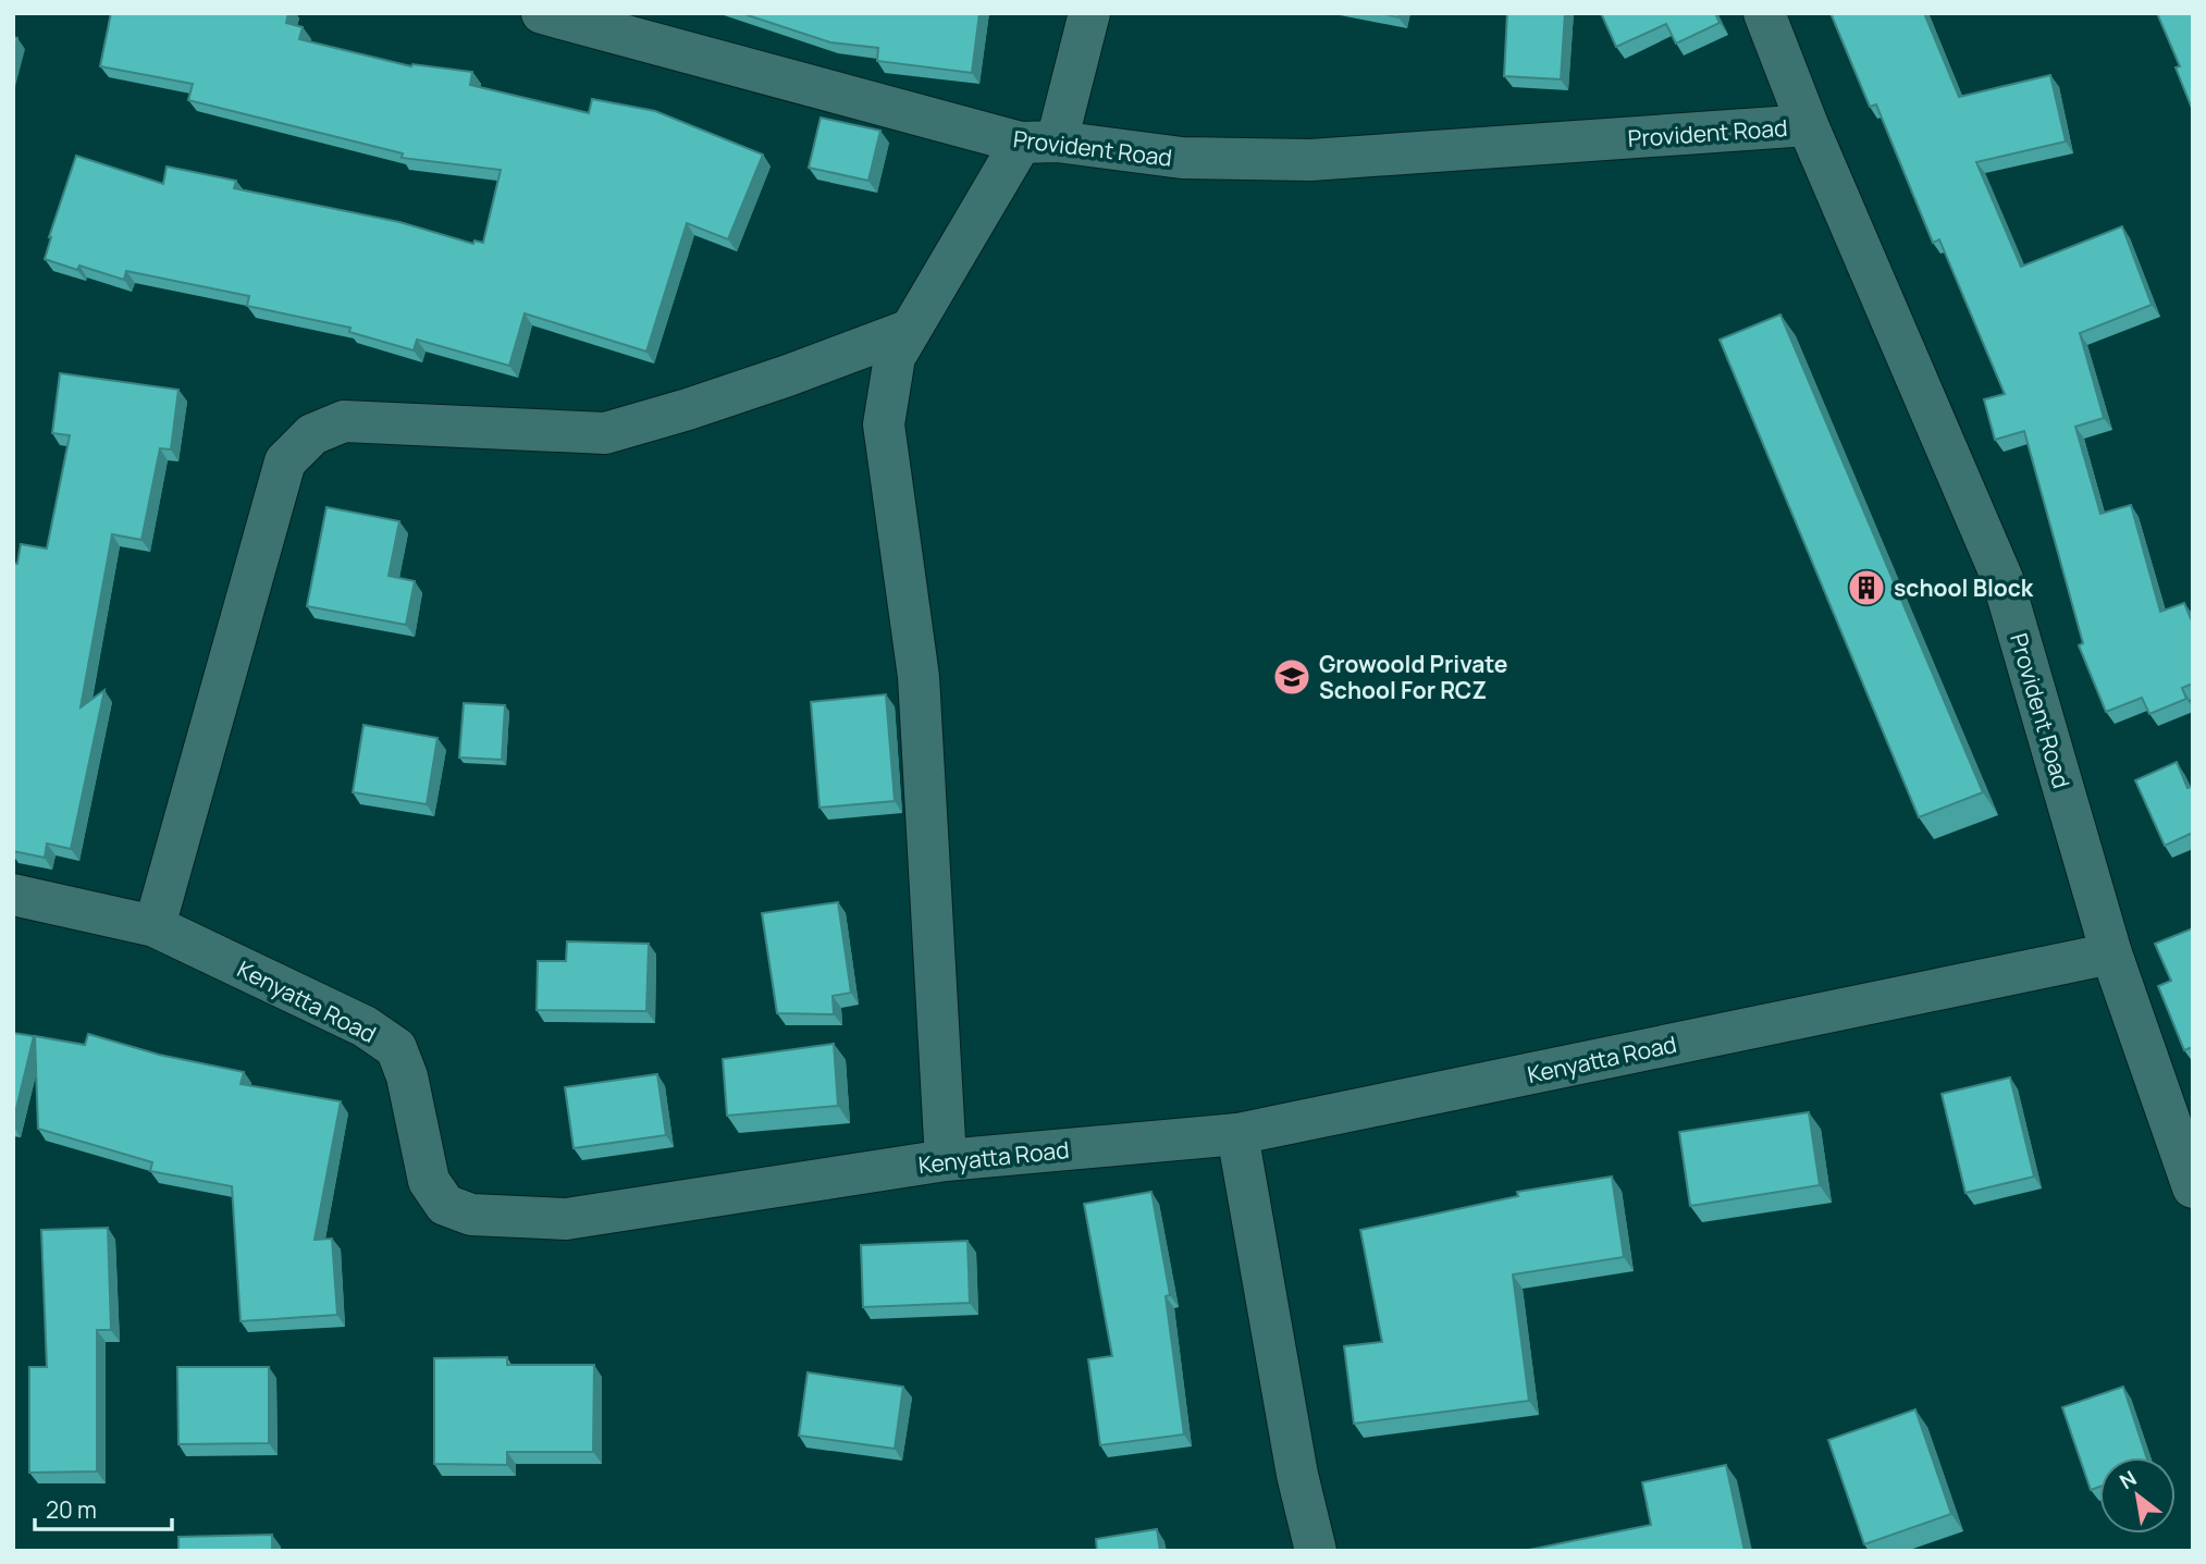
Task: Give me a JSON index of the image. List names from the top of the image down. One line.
{"streets":{"street":["Provident Road","Kenyatta Road"]},"crossings":[["Provident Road","Kenyatta Road"]],"places":{"building":["school Block"],"school or university":["Growoold Private School For RCZ"]},"scale_bar":"20 m","north":"top left"}
